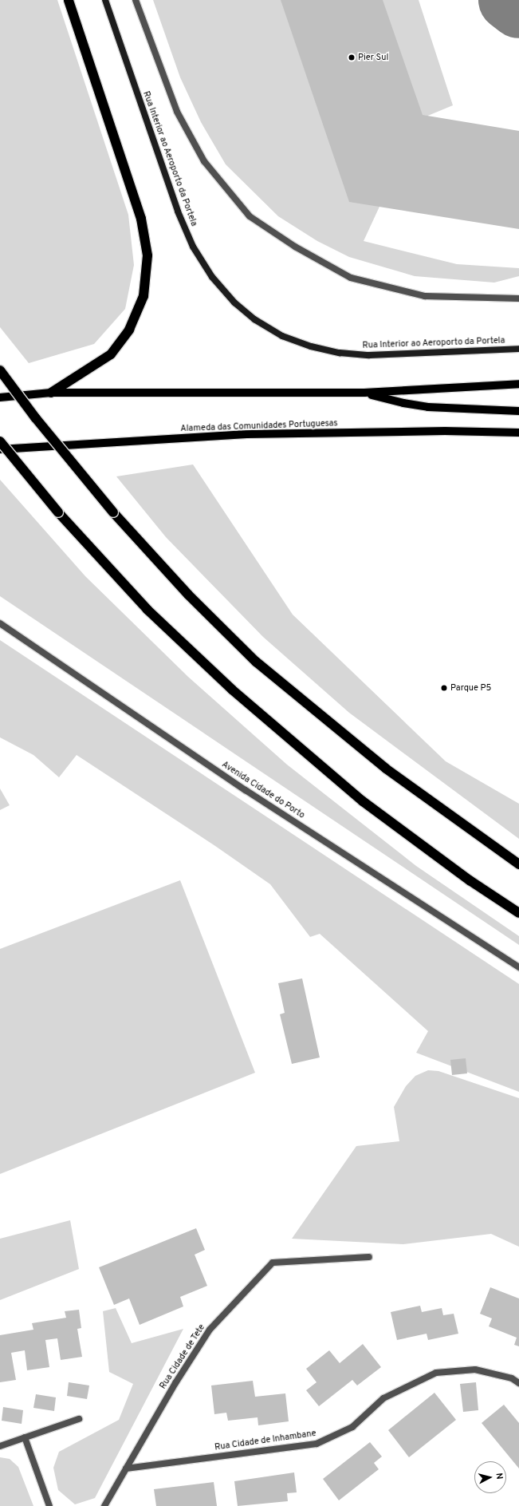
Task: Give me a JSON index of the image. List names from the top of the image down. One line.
{"streets":{"main road":["Alameda das Comunidades Portuguesas"],"street":["Rua Interior ao Aeroporto da Portela","Avenida Cidade do Porto","Rua Cidade de Tete","Rua Cidade de Inhambane"]},"crossings":[["Rua Cidade de Tete","Rua Cidade de Inhambane"]],"places":["Pier Sul","Parque P5"],"north":"right"}
